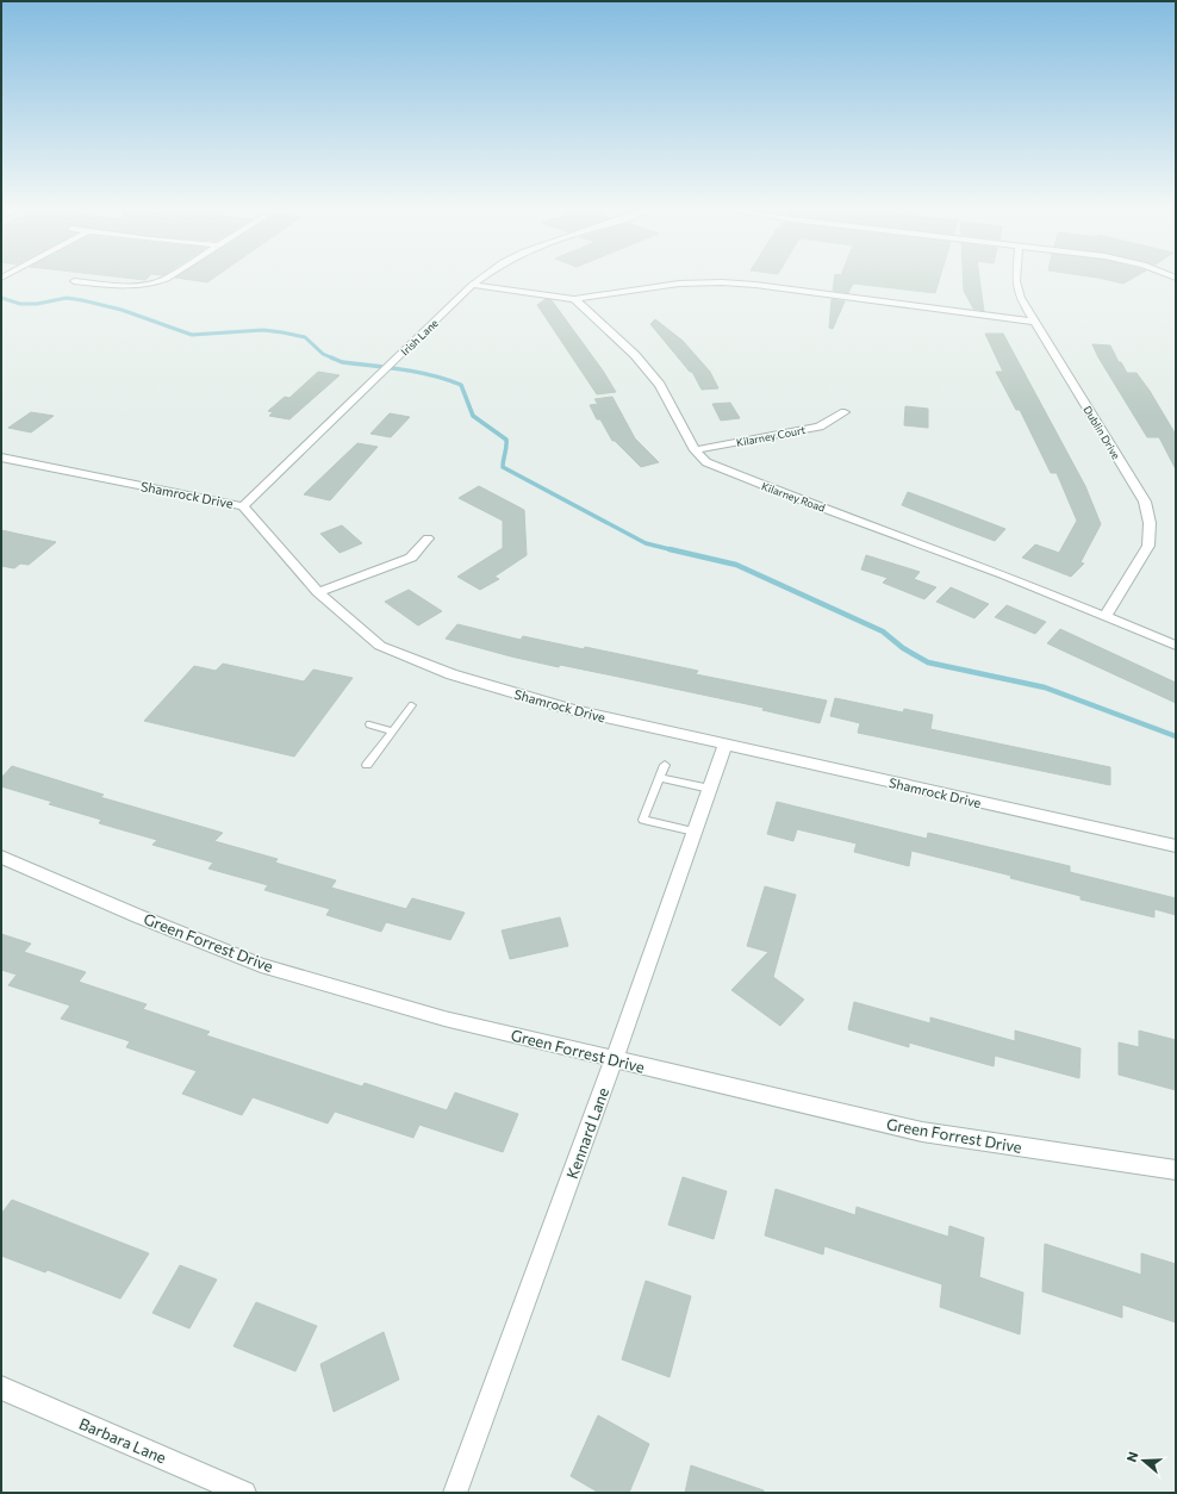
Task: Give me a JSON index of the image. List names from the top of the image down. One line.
{"streets":{"street":["Irish Lane","Dublin Drive","Kilarney Court","Shamrock Drive","Kilarney Road","Green Forrest Drive","Kennard Lane","Barbara Lane"]},"crossings":[["Irish Lane","Shamrock Drive"],["Dublin Drive","Kilarney Road"],["Kilarney Court","Kilarney Road"],["Shamrock Drive","Kennard Lane"],["Green Forrest Drive","Kennard Lane"]],"north":"left"}
